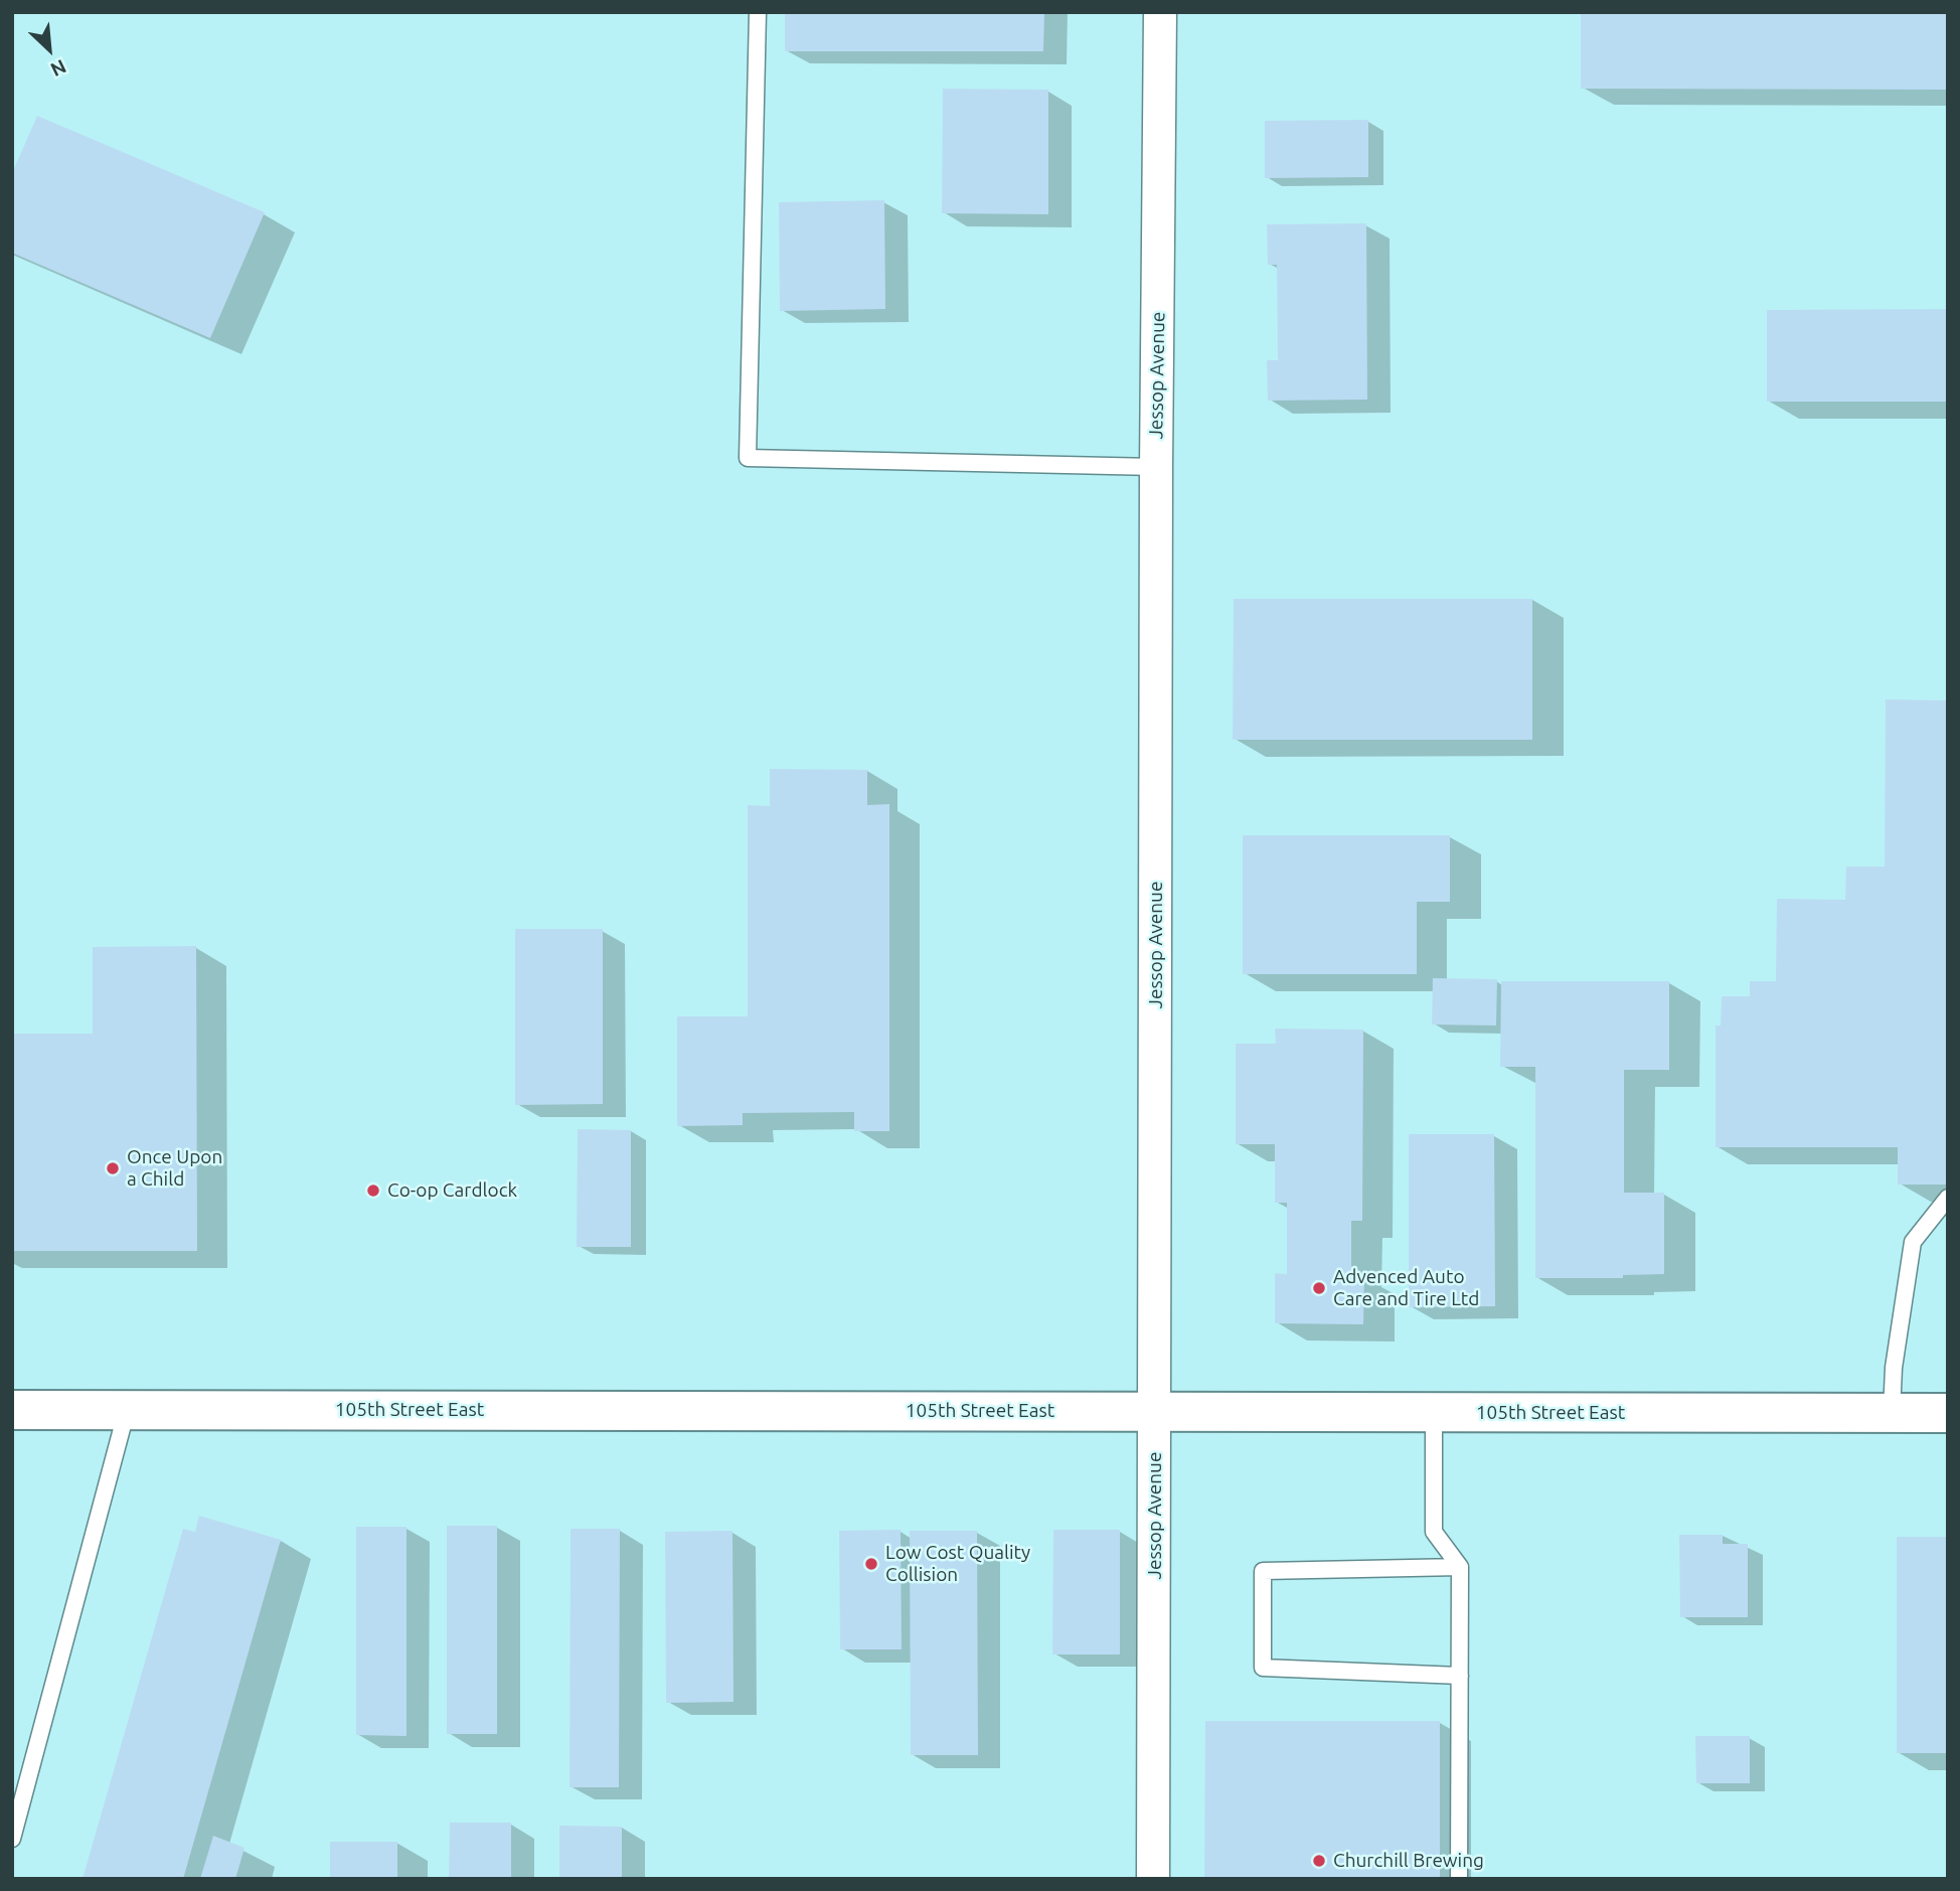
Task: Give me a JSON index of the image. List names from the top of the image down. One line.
{"streets":{"street":["Jessop Avenue","105th Street East"]},"crossings":[["Jessop Avenue","105th Street East"]],"places":["Once Upon a Child","Co-op Cardlock","Advenced Auto Care and Tire Ltd","Low Cost Quality Collision","Churchill Brewing"],"north":"bottom right"}
